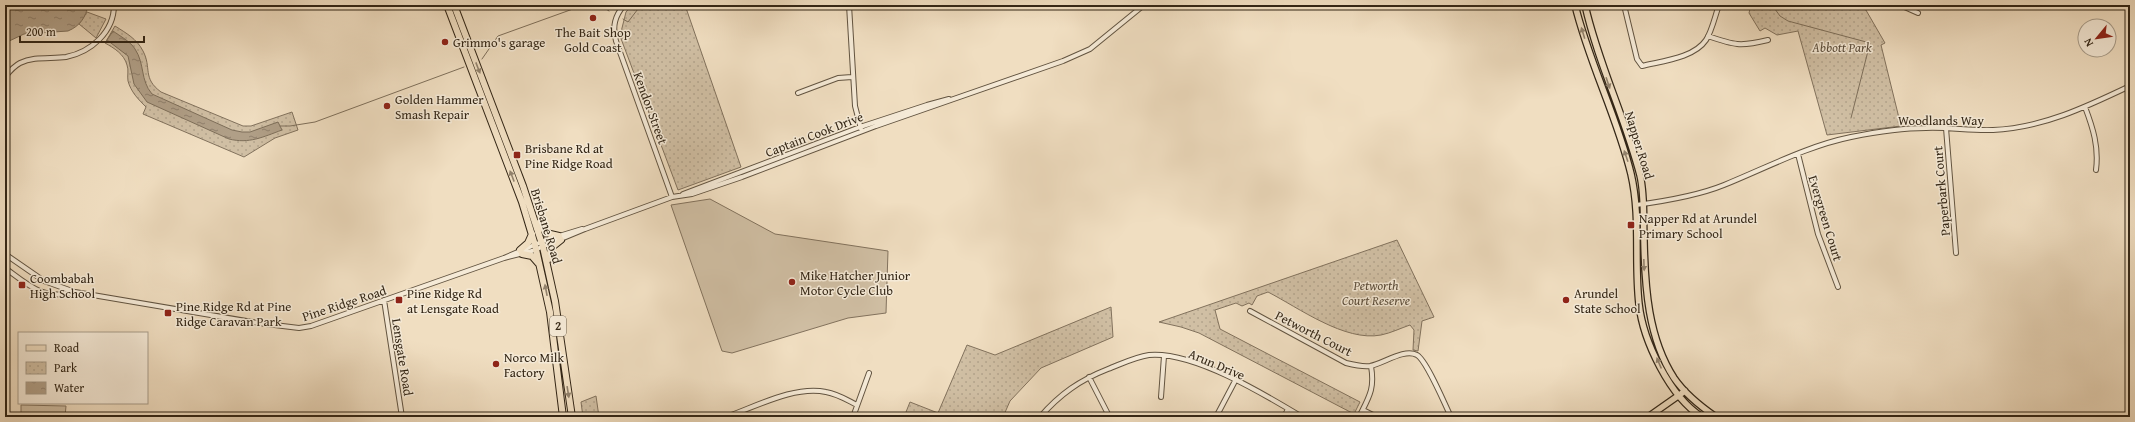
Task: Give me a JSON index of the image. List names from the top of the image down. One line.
{"streets":{"highway":["Brisbane Road","2"],"main road":["Napper Road"],"street":["Kendor Street","Woodlands Way","Captain Cook Drive","Paperbark Court","Evergreen Court","Pine Ridge Road","Petworth Court","Lensgate Road","Arun Drive"]},"crossings":[["Kendor Street","Captain Cook Drive"],["Woodlands Way","Napper Road"],["Woodlands Way","Paperbark Court"],["Woodlands Way","Evergreen Court"],["Captain Cook Drive","Brisbane Road"],["Captain Cook Drive","Pine Ridge Road"],["Brisbane Road","Pine Ridge Road"],["Pine Ridge Road","Lensgate Road"]],"parks":["Abbott Park","Petworth Court Reserve"],"places":{"other":["The Bait Shop Gold Coast","Grimmo's garage","Golden Hammer Smash Repair","Mike Hatcher Junior Motor Cycle Club","Arundel State School","Norco Milk Factory"],"transit":["Brisbane Rd at Pine Ridge Road","Napper Rd at Arundel Primary School","Coombabah High School","Pine Ridge Rd at Lensgate Road","Pine Ridge Rd at Pine Ridge Caravan Park"]},"legend":["Road","Park","Water"],"scale_bar":"200 m","north":"bottom left"}
